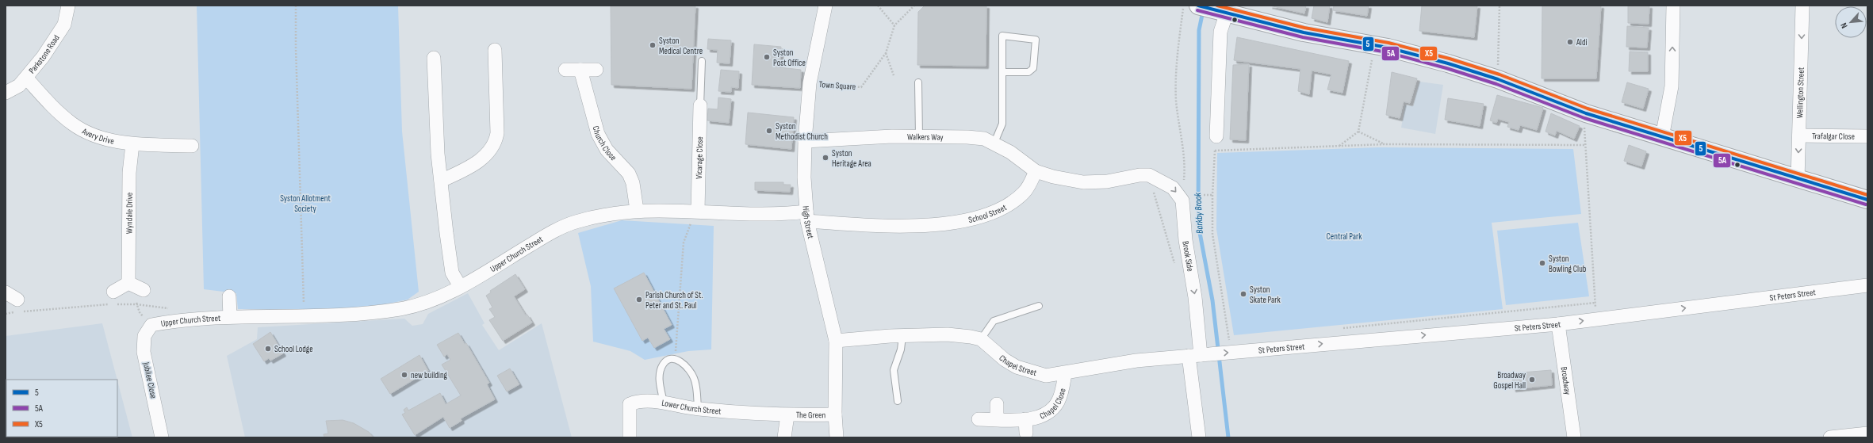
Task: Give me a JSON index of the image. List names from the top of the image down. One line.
{"streets":{"street":["Parkstone Road","Wellington Street","Avery Drive","Walkers Way","Trafalgar Close","Church Close","Vicarage Close","School Street","Wyndale Drive","High Street","Upper Church Street","Brook Side","St Peters Street","Chapel Street","Jubilee Close","Broadway","Chapel Close","Lower Church Street","The Green"],"path":["Town Square"]},"crossings":[["Parkstone Road","Avery Drive"],["Town Square","High Street"],["Wellington Street","Trafalgar Close"],["Avery Drive","Wyndale Drive"],["Walkers Way","School Street"],["Walkers Way","High Street"],["Church Close","Upper Church Street"],["Vicarage Close","Upper Church Street"],["School Street","High Street"],["School Street","Upper Church Street"],["High Street","Upper Church Street"],["High Street","The Green"],["Upper Church Street","Jubilee Close"],["Brook Side","St Peters Street"],["Brook Side","Chapel Street"],["St Peters Street","Chapel Street"],["St Peters Street","Broadway"],["Chapel Street","Chapel Close"],["Lower Church Street","The Green"]],"one_way":["Wellington Street","Brook Side","St Peters Street"],"water":["Barkby Brook"],"parks":["Syston Allotment Society","Central Park"],"places":["Aldi","Syston Medical Centre","Syston Post Office","Syston Methodist Church","Syston Heritage Area","Syston Bowling Club","Syston Skate Park","Parish Church of St. Peter and St. Paul","School Lodge","new building","Broadway Gospel Hall"],"lines":["transit line 5","transit line X5","transit line 5A"],"legend":["5","5A","X5"],"north":"bottom left"}
